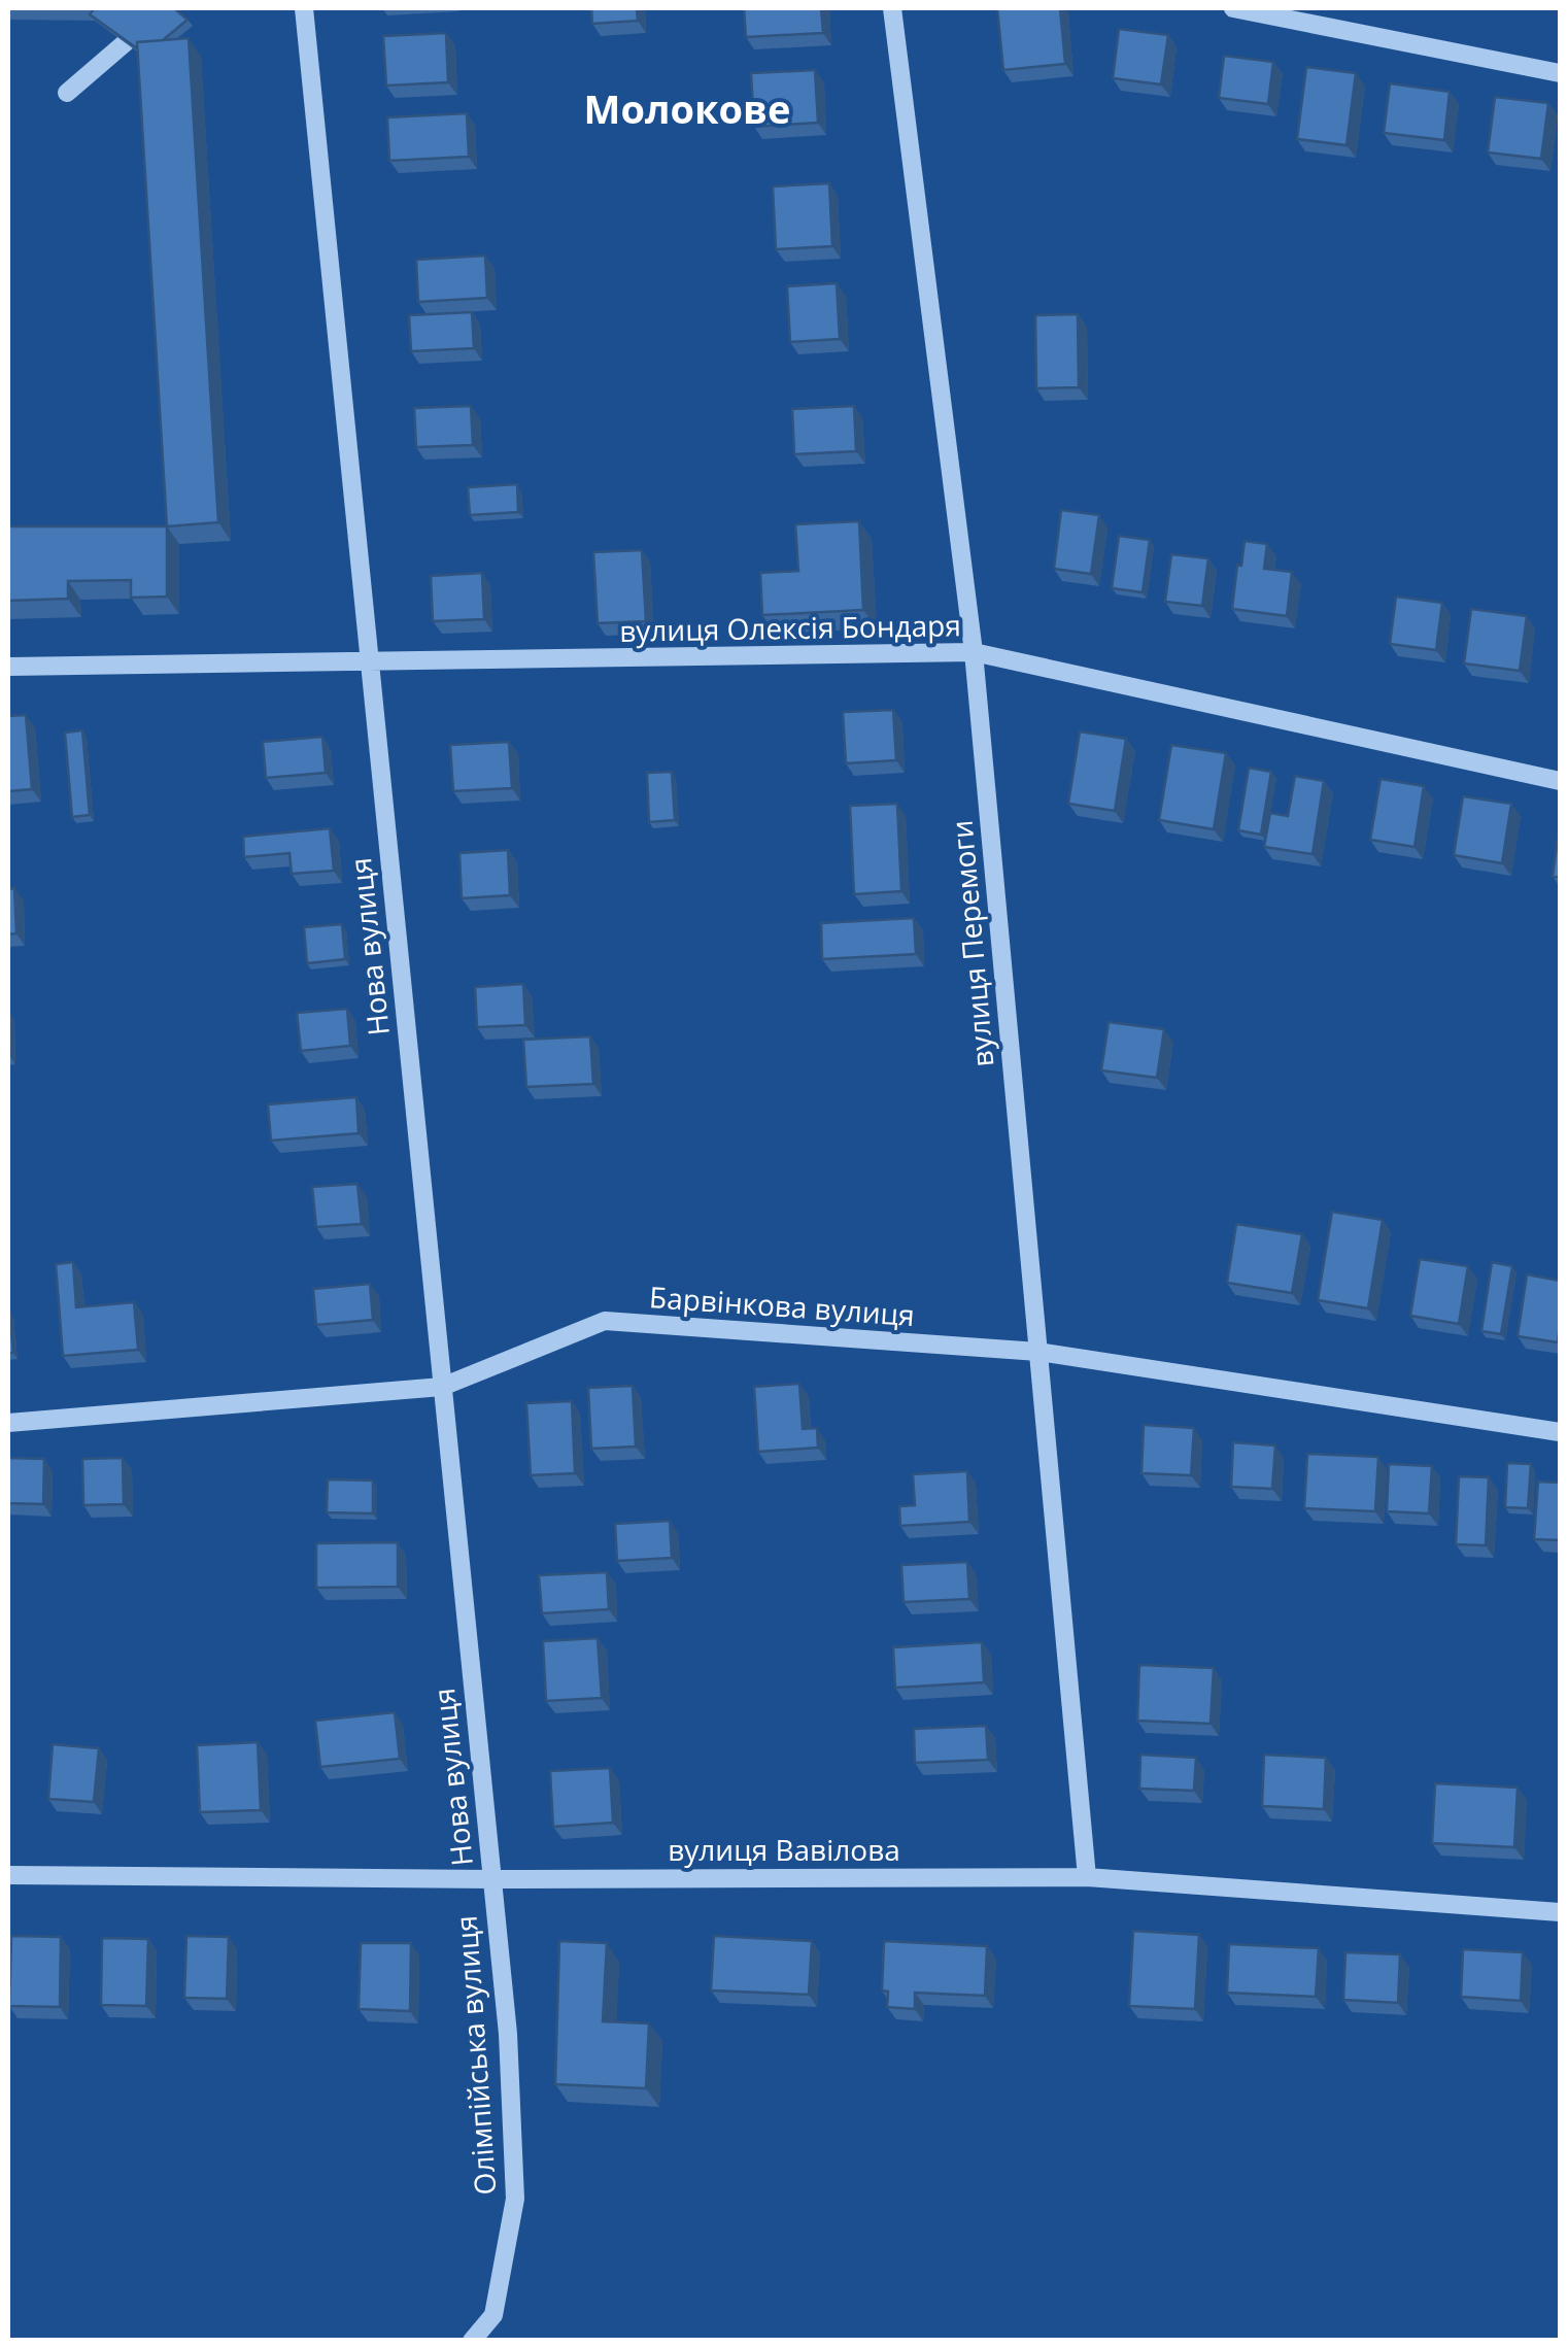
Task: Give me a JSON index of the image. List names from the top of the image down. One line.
{"streets":{"street":["вулиця Олексія Бондаря","вулиця Перемоги","Нова вулиця","Барвінкова вулиця","вулиця Вавілова","Олімпійська вулиця"]},"crossings":[["вулиця Олексія Бондаря","вулиця Перемоги"],["вулиця Олексія Бондаря","Нова вулиця"],["вулиця Перемоги","Барвінкова вулиця"],["вулиця Перемоги","вулиця Вавілова"],["Нова вулиця","Барвінкова вулиця"],["Нова вулиця","вулиця Вавілова"],["Нова вулиця","Олімпійська вулиця"],["вулиця Вавілова","Олімпійська вулиця"]],"districts":["Молокове"]}
